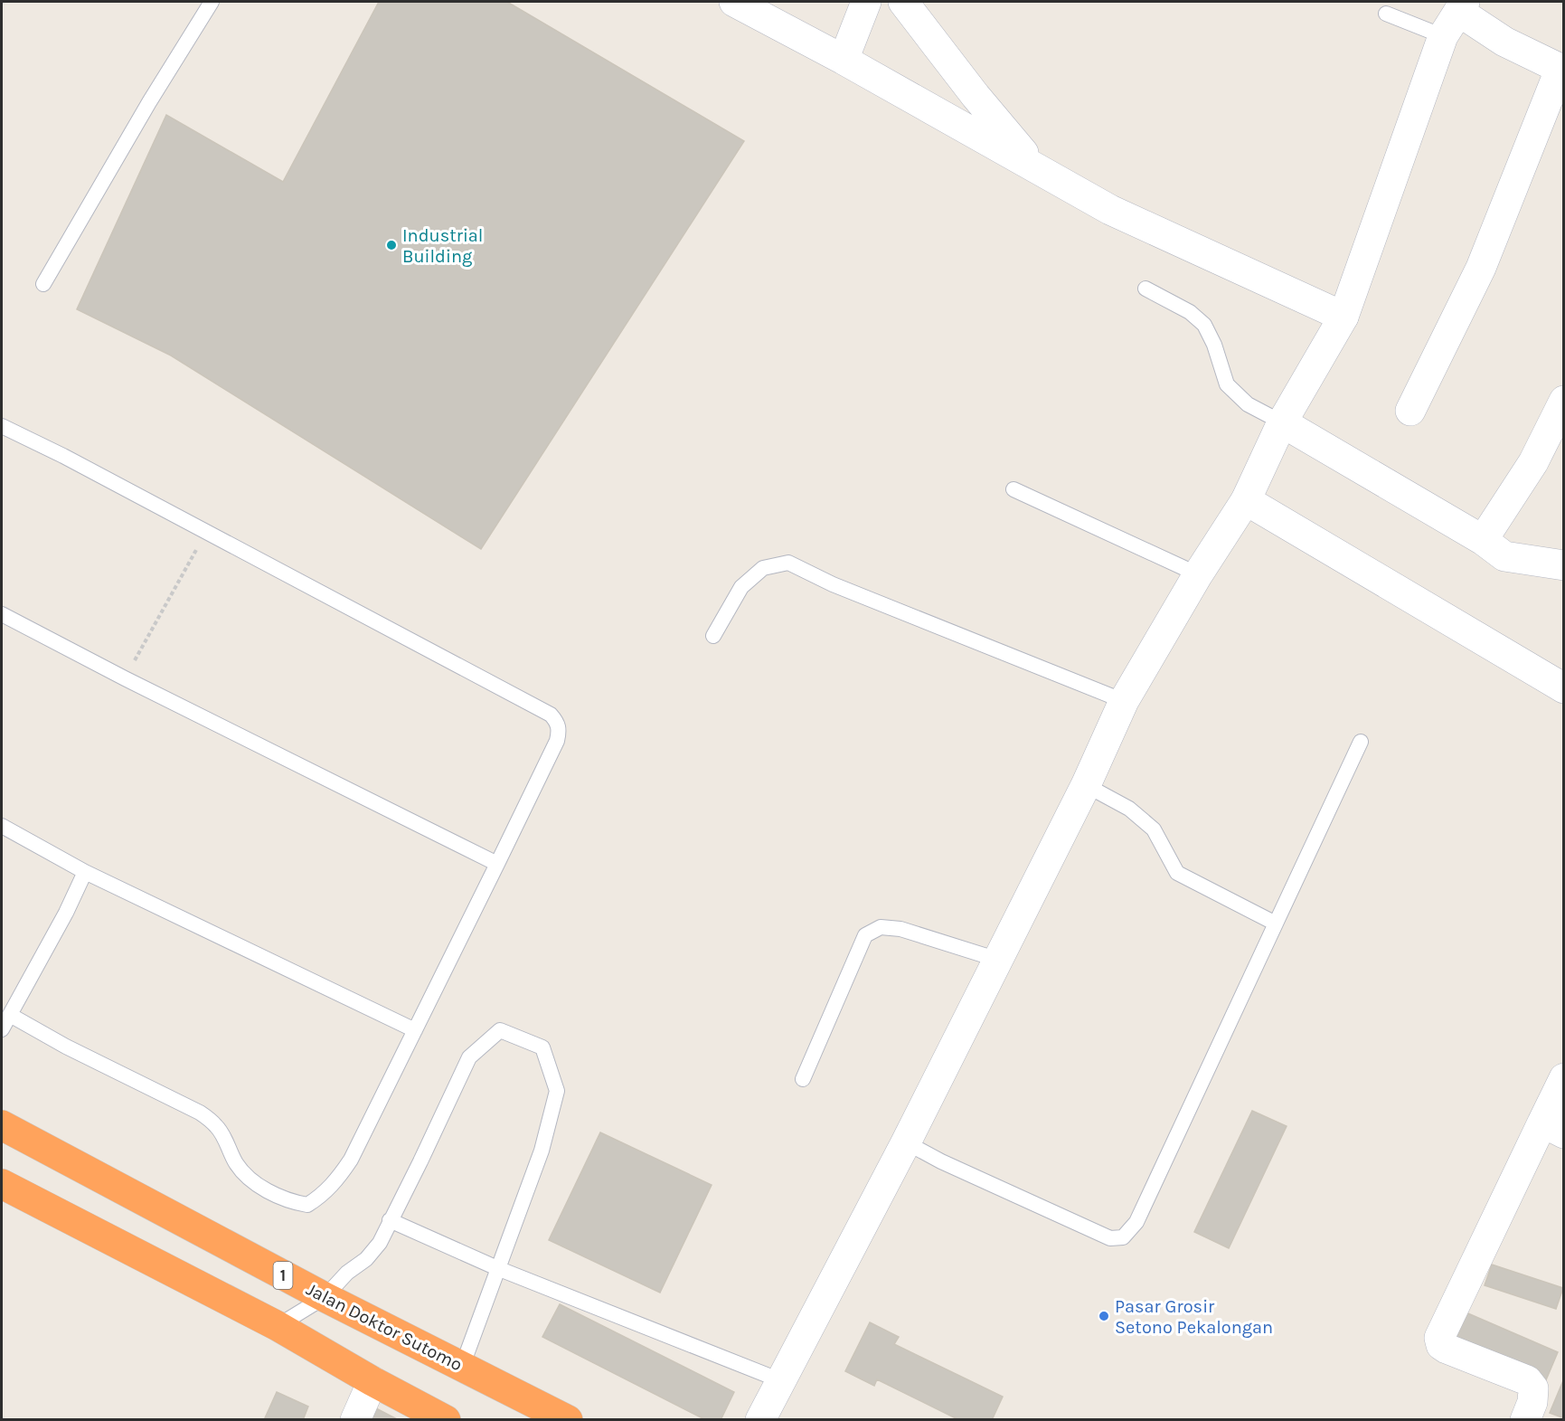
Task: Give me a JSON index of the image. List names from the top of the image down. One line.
{"streets":{"highway":["1","Jalan Doktor Sutomo"]},"places":["Industrial Building","Pasar Grosir Setono Pekalongan"]}
